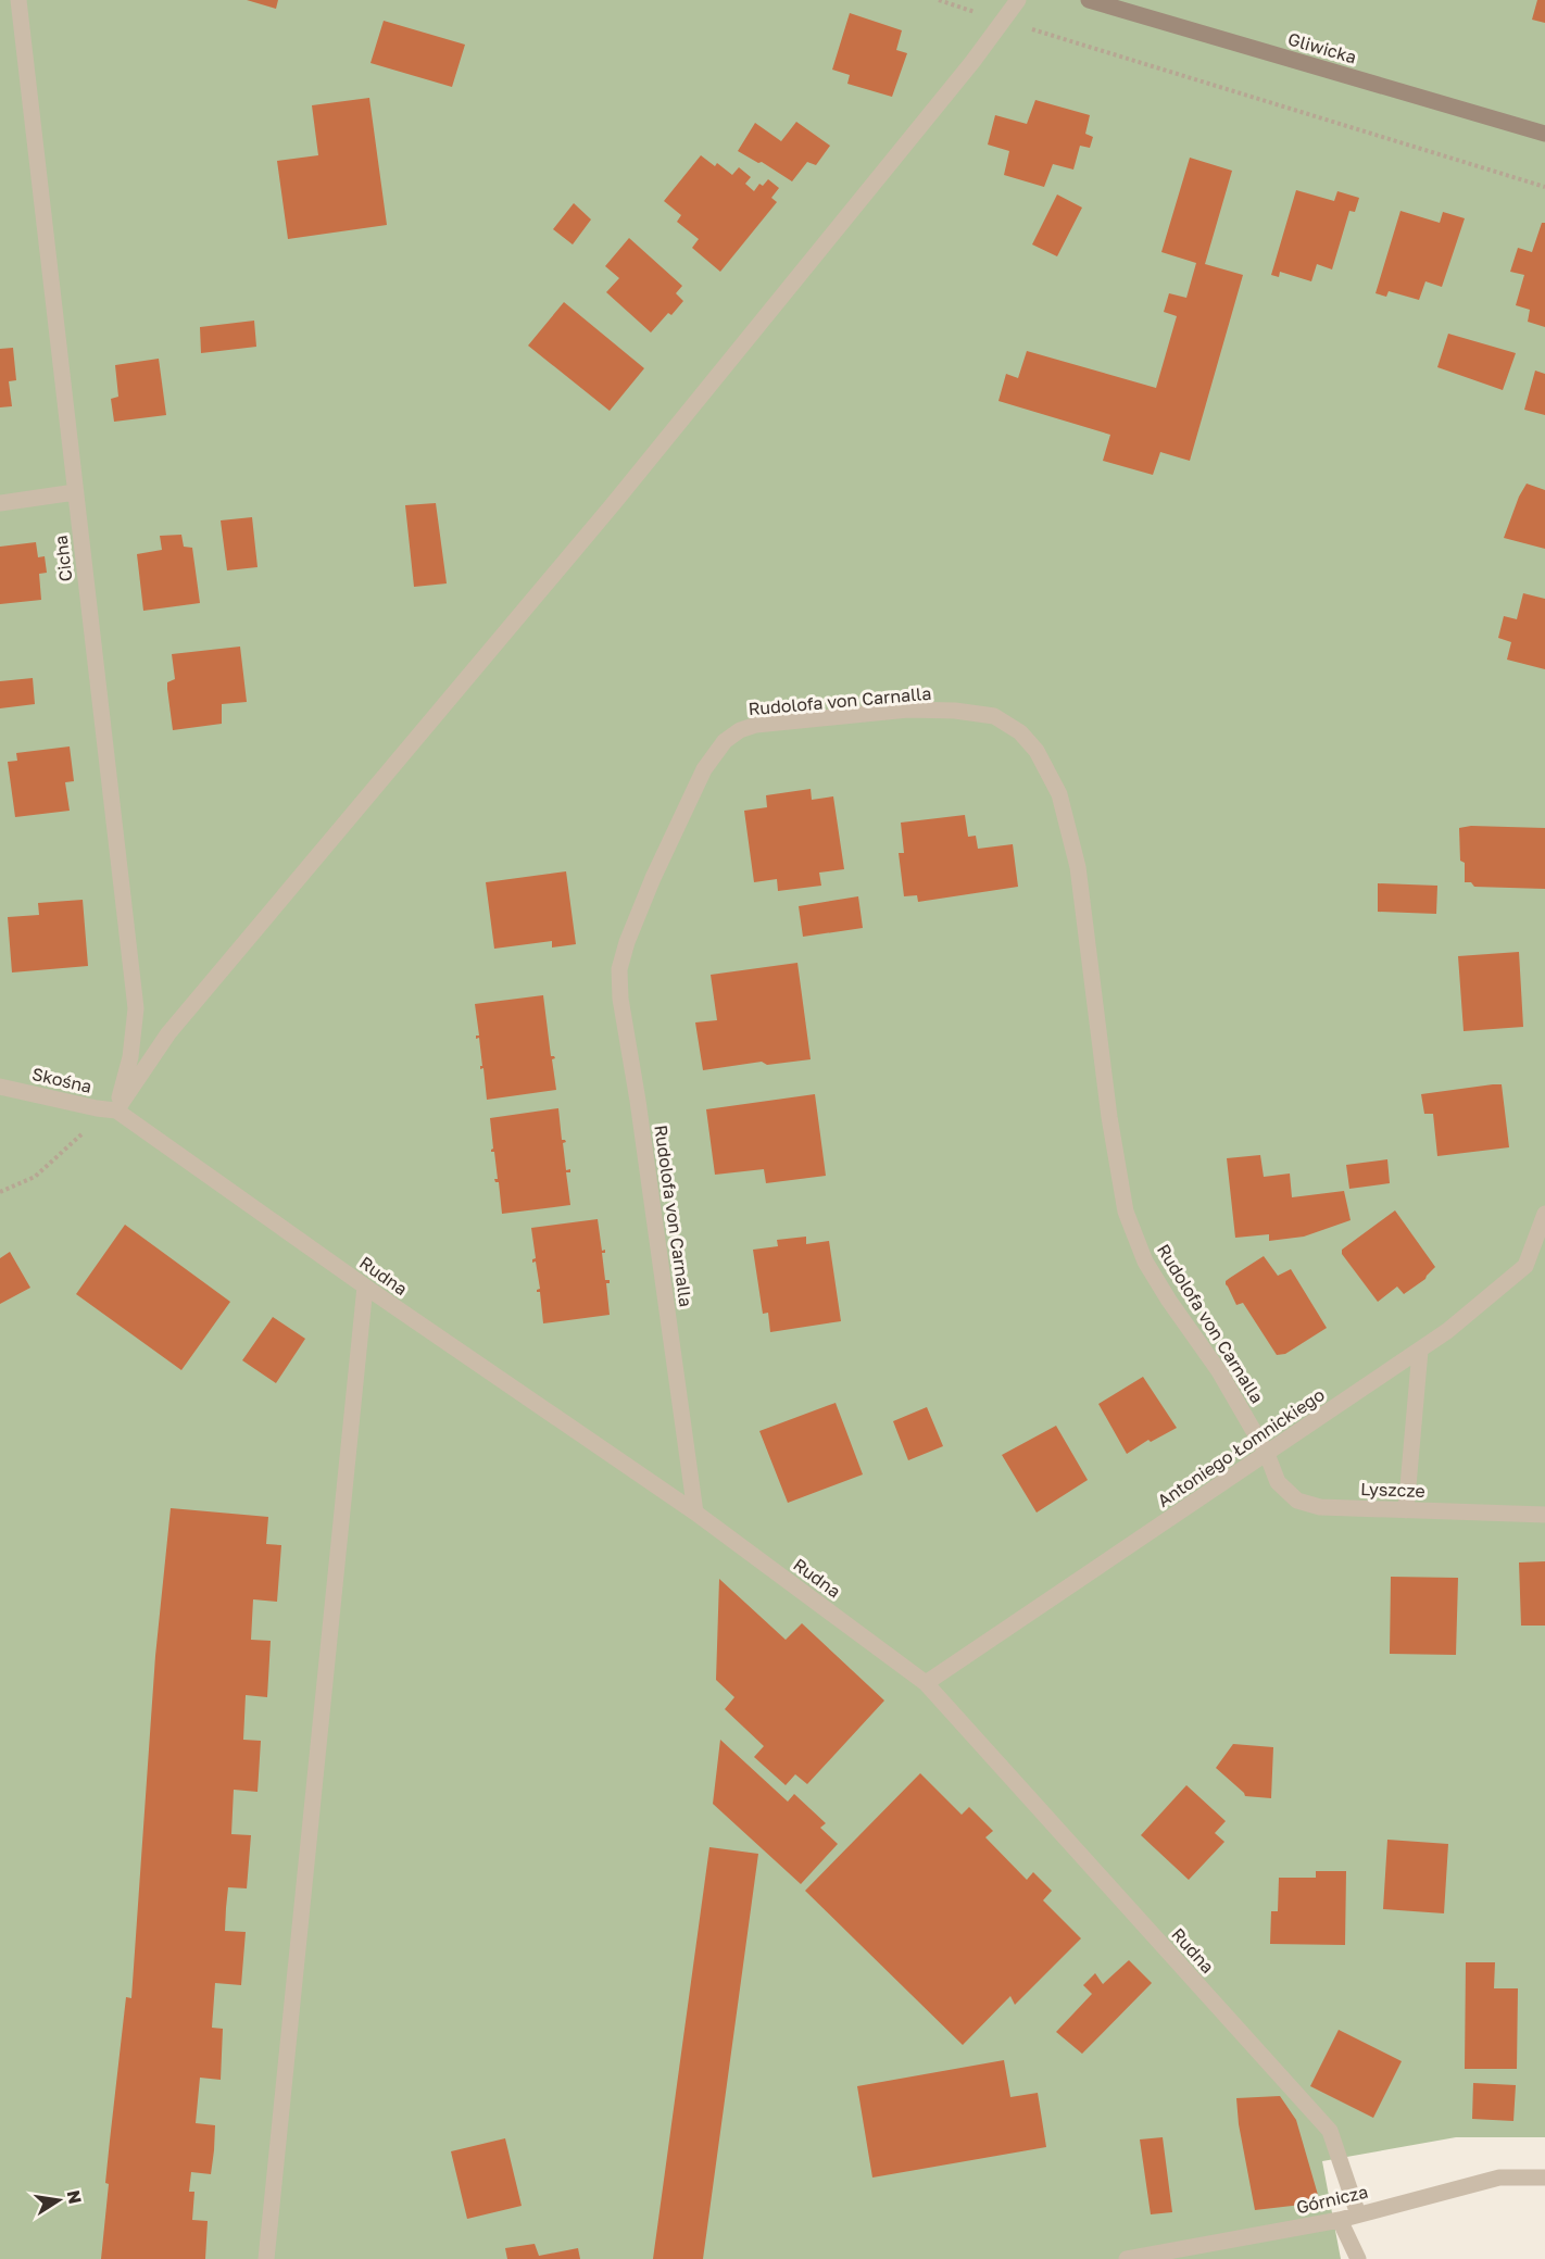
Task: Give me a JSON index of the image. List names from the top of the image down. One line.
{"streets":{"street":["Gliwicka","Cicha","Rudolofa von Carnalla","Skośna","Rudna","Antoniego Łomnickiego","Lyszcze","Górnicza"]},"crossings":[["Cicha","Skośna"],["Cicha","Rudna"],["Rudolofa von Carnalla","Rudna"],["Rudolofa von Carnalla","Antoniego Łomnickiego"],["Rudolofa von Carnalla","Lyszcze"],["Skośna","Rudna"],["Rudna","Antoniego Łomnickiego"],["Rudna","Górnicza"],["Antoniego Łomnickiego","Lyszcze"]],"north":"right"}
